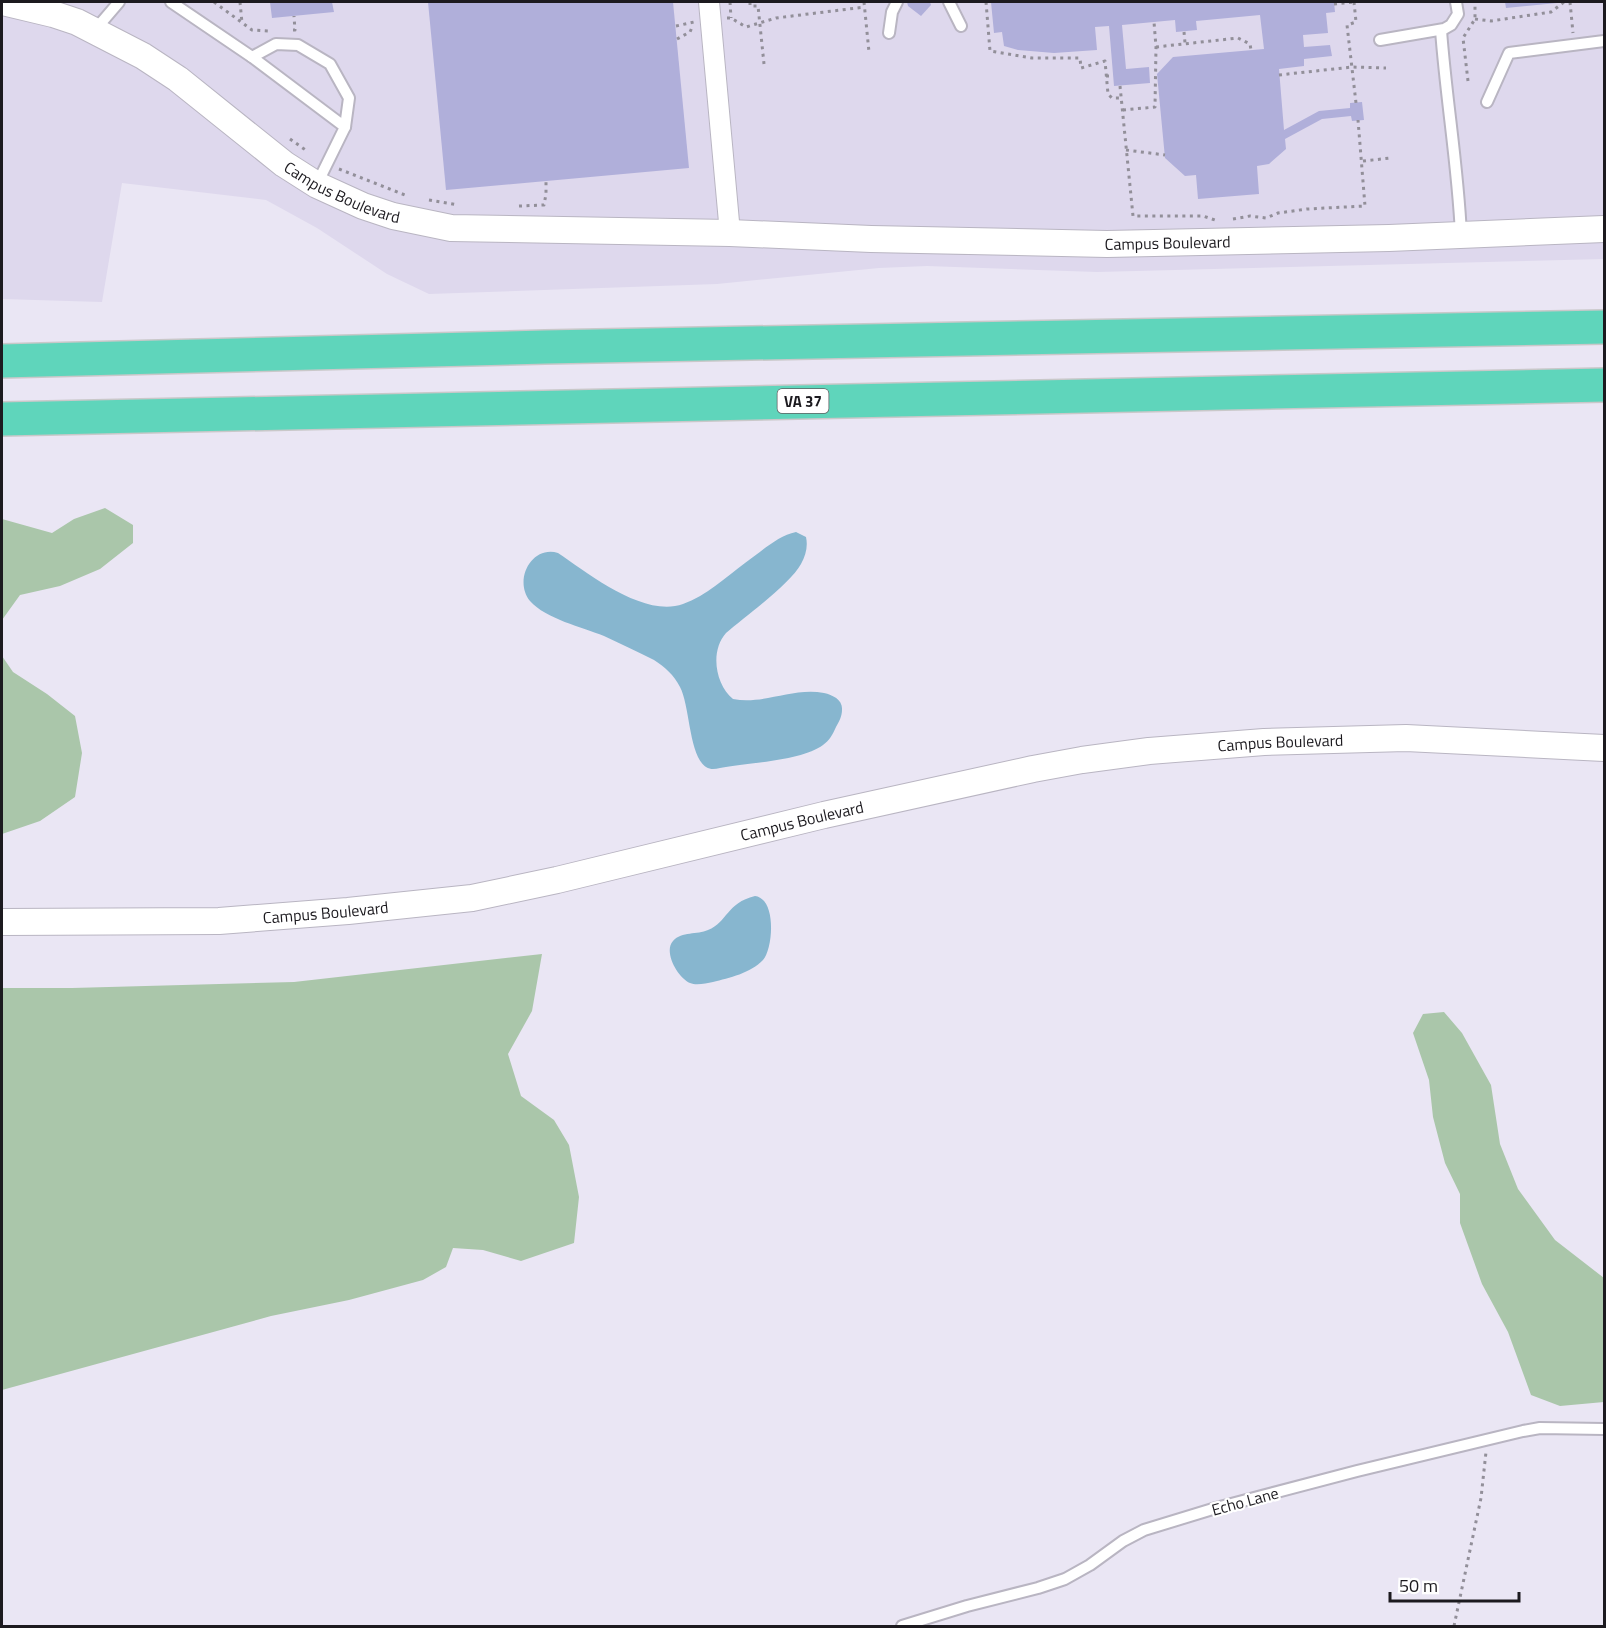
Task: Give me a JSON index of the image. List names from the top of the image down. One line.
{"streets":{"highway":["VA 37"],"street":["Campus Boulevard"],"lane":["Echo Lane"]},"scale_bar":"50 m"}
